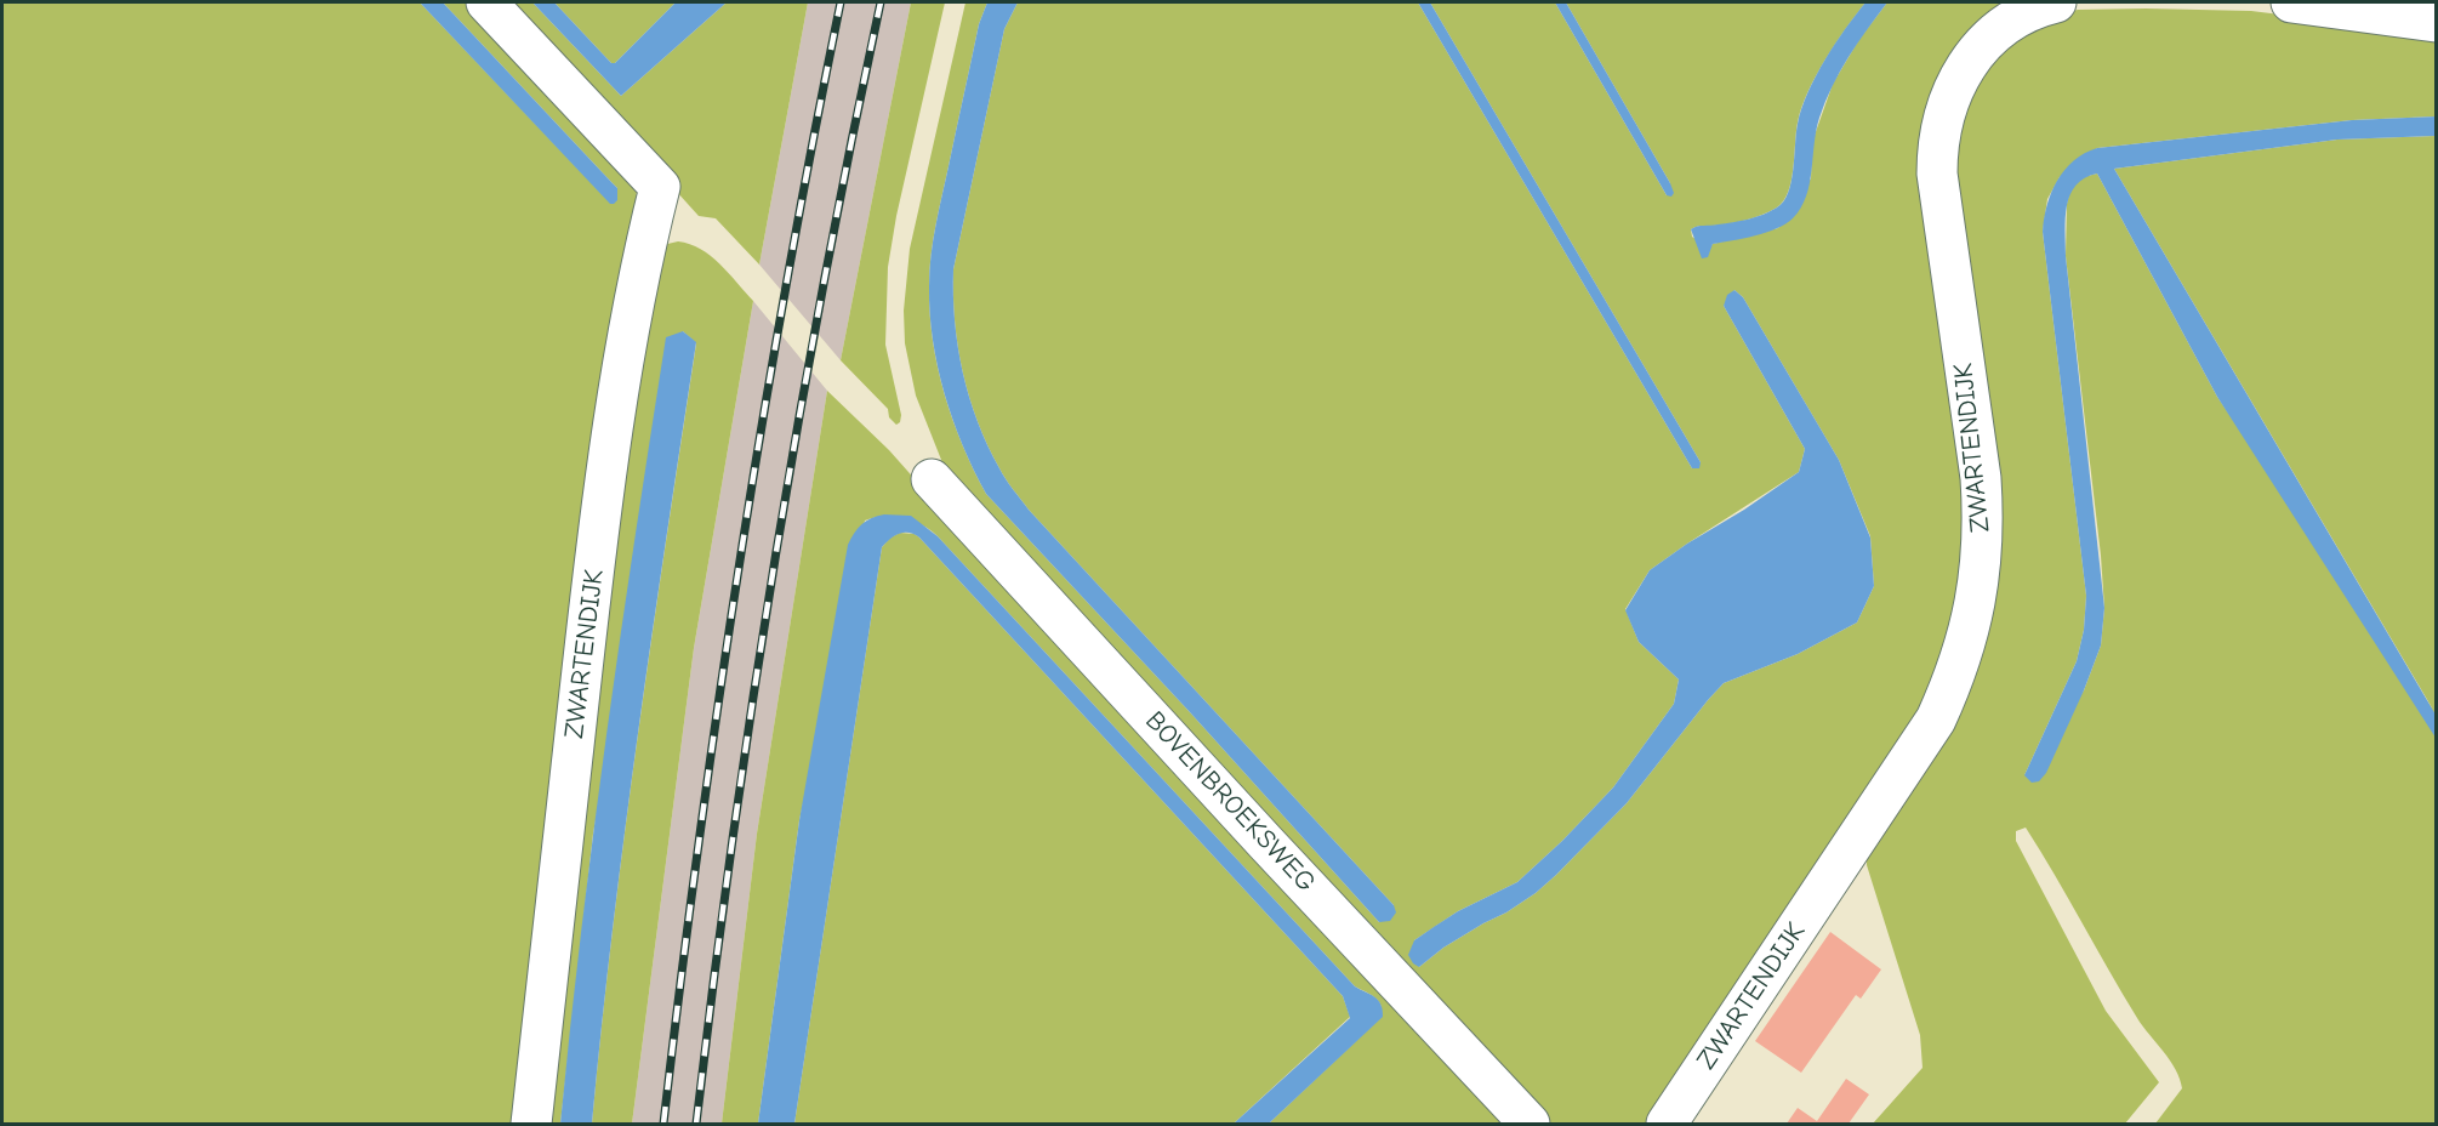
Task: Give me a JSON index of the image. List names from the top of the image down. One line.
{"streets":{"street":["ZWARTENDIJK","BOVENBROEKSWEG"]}}
